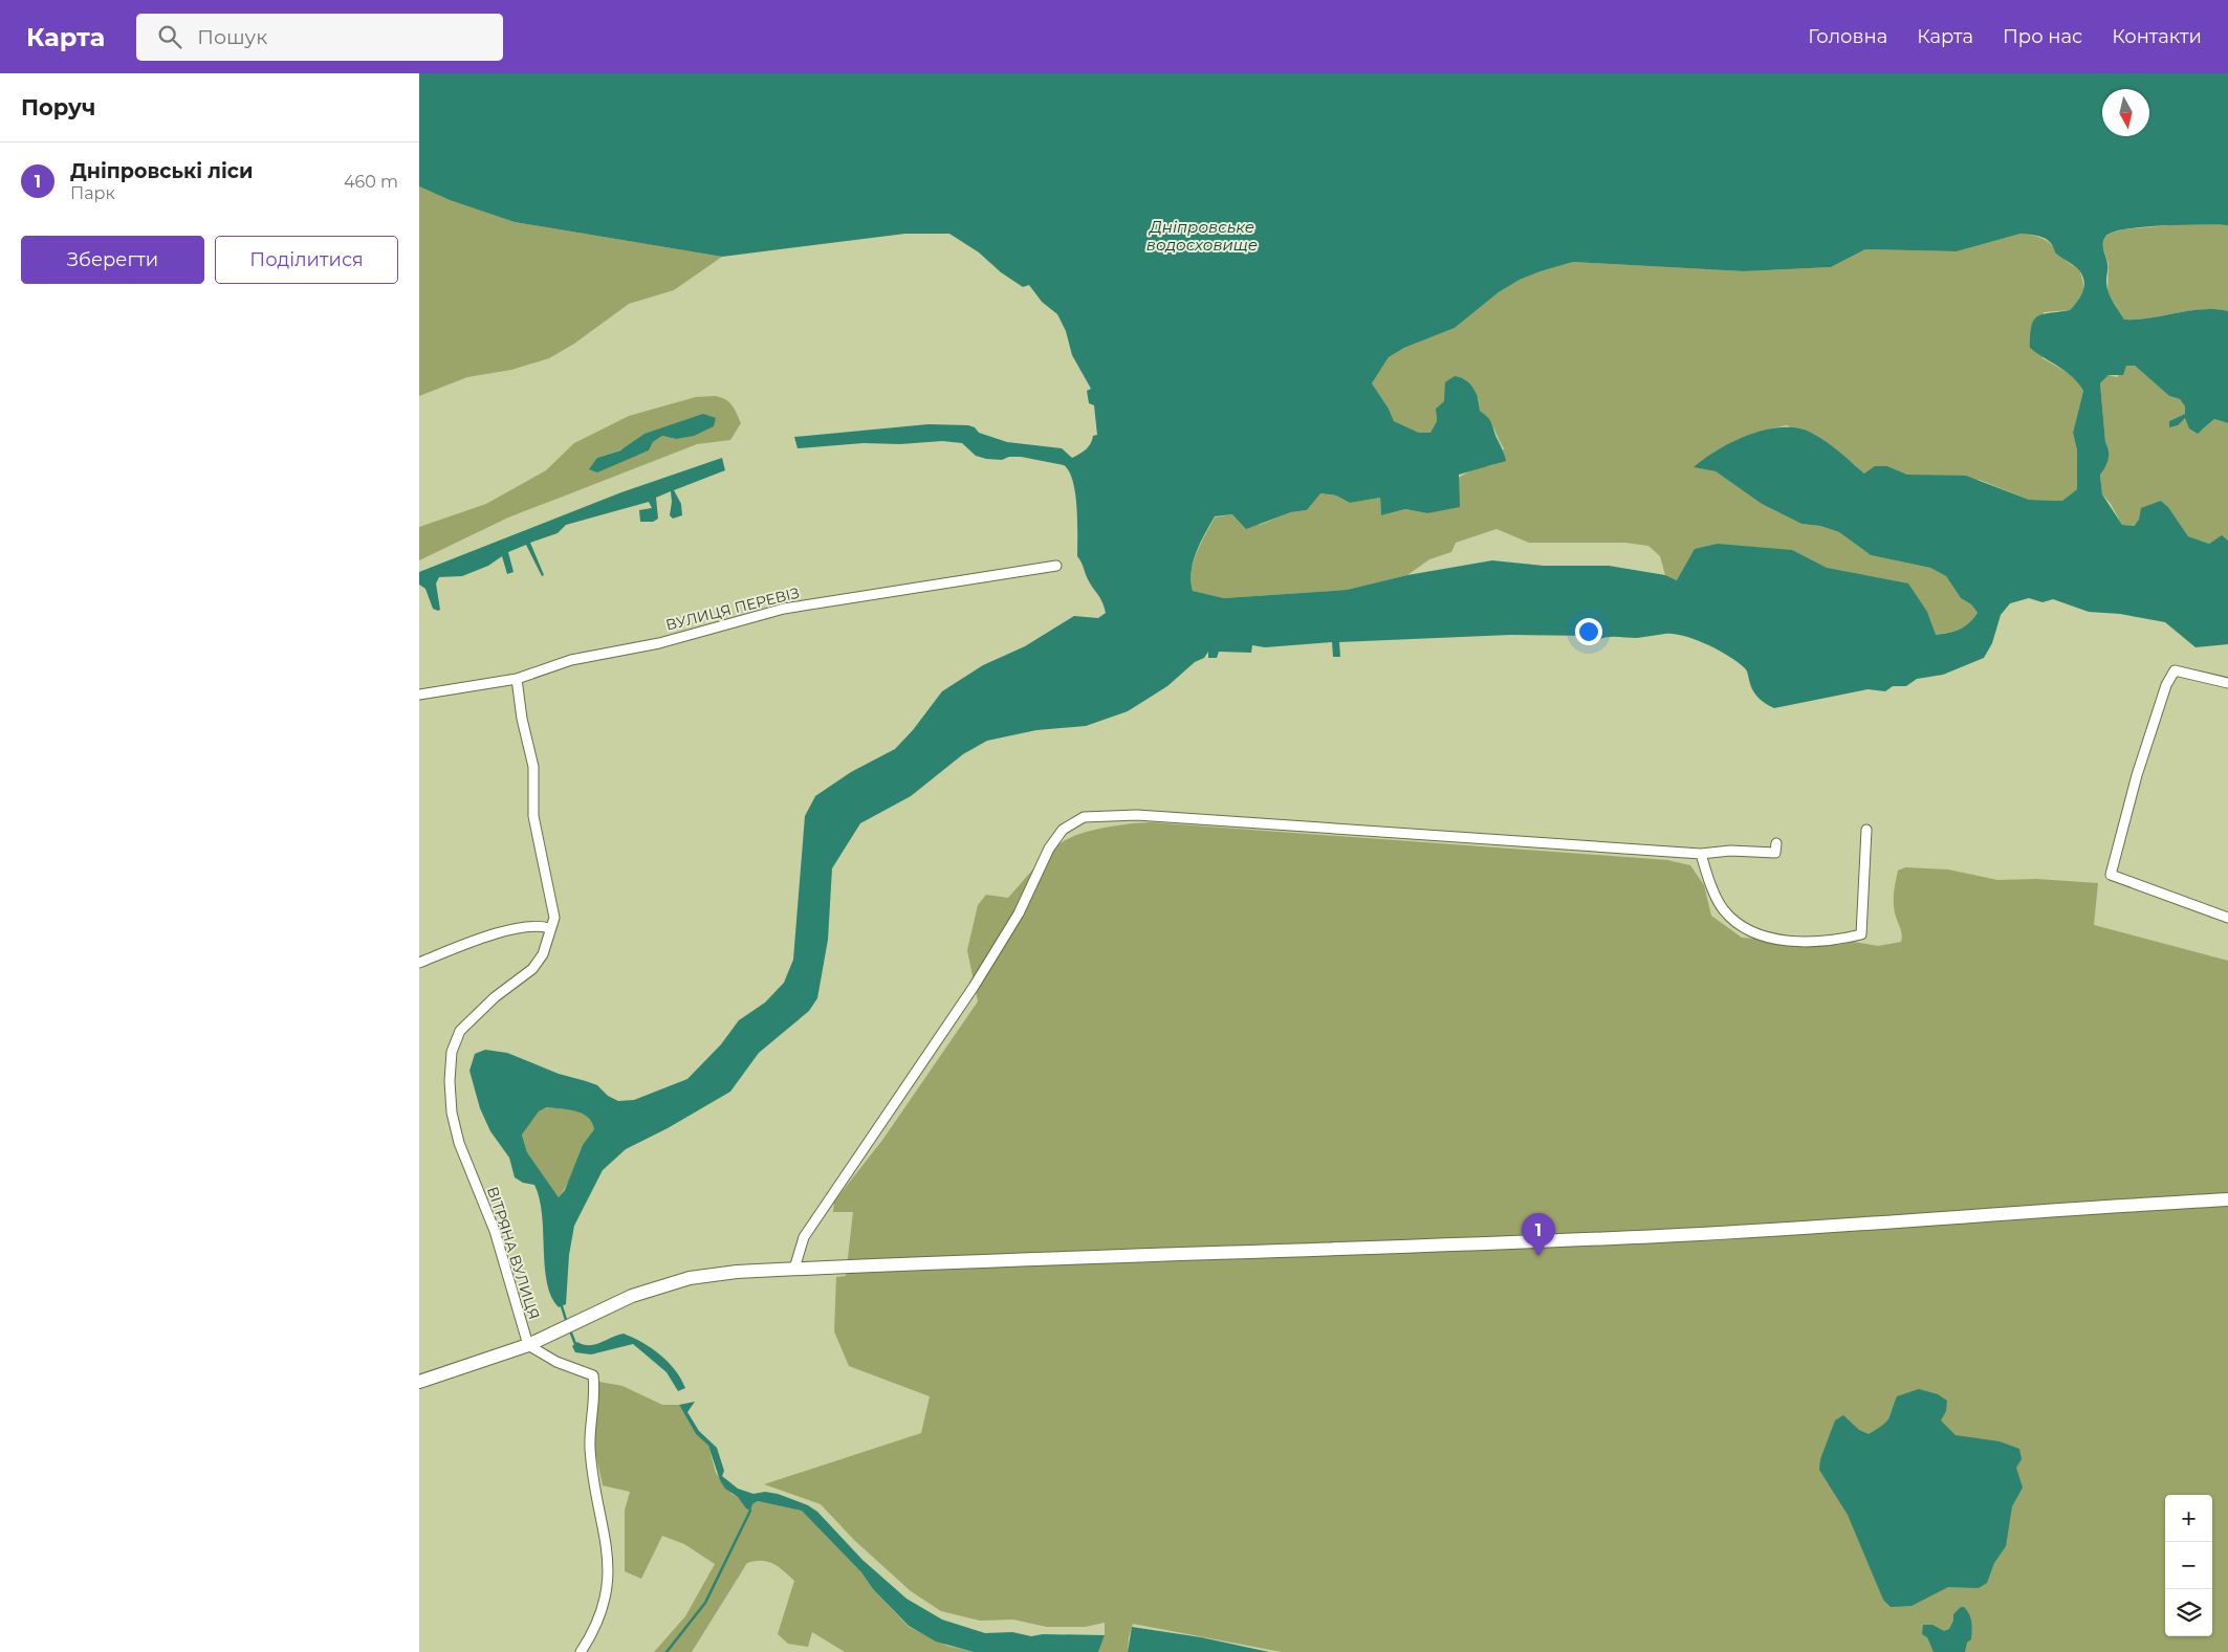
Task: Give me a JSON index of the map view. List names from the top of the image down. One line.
{"streets":{"street":["ВУЛИЦЯ ПЕРЕВІЗ","ВІТРЯНА ВУЛИЦЯ"]},"crossings":[["ВУЛИЦЯ ПЕРЕВІЗ","ВІТРЯНА ВУЛИЦЯ"]],"water":["Дніпровське водосховище"],"north":"bottom","page":{"header":"Карта","search":"Пошук","nav":["Головна","Карта","Про нас","Контакти"],"heading":"Поруч","list":[{"mark":"1","name":"Дніпровські ліси","note":"Парк","value":"460 m"}],"buttons":["Зберегти","Поділитися"],"pins":"1","map_buttons":["+","−"]}}
